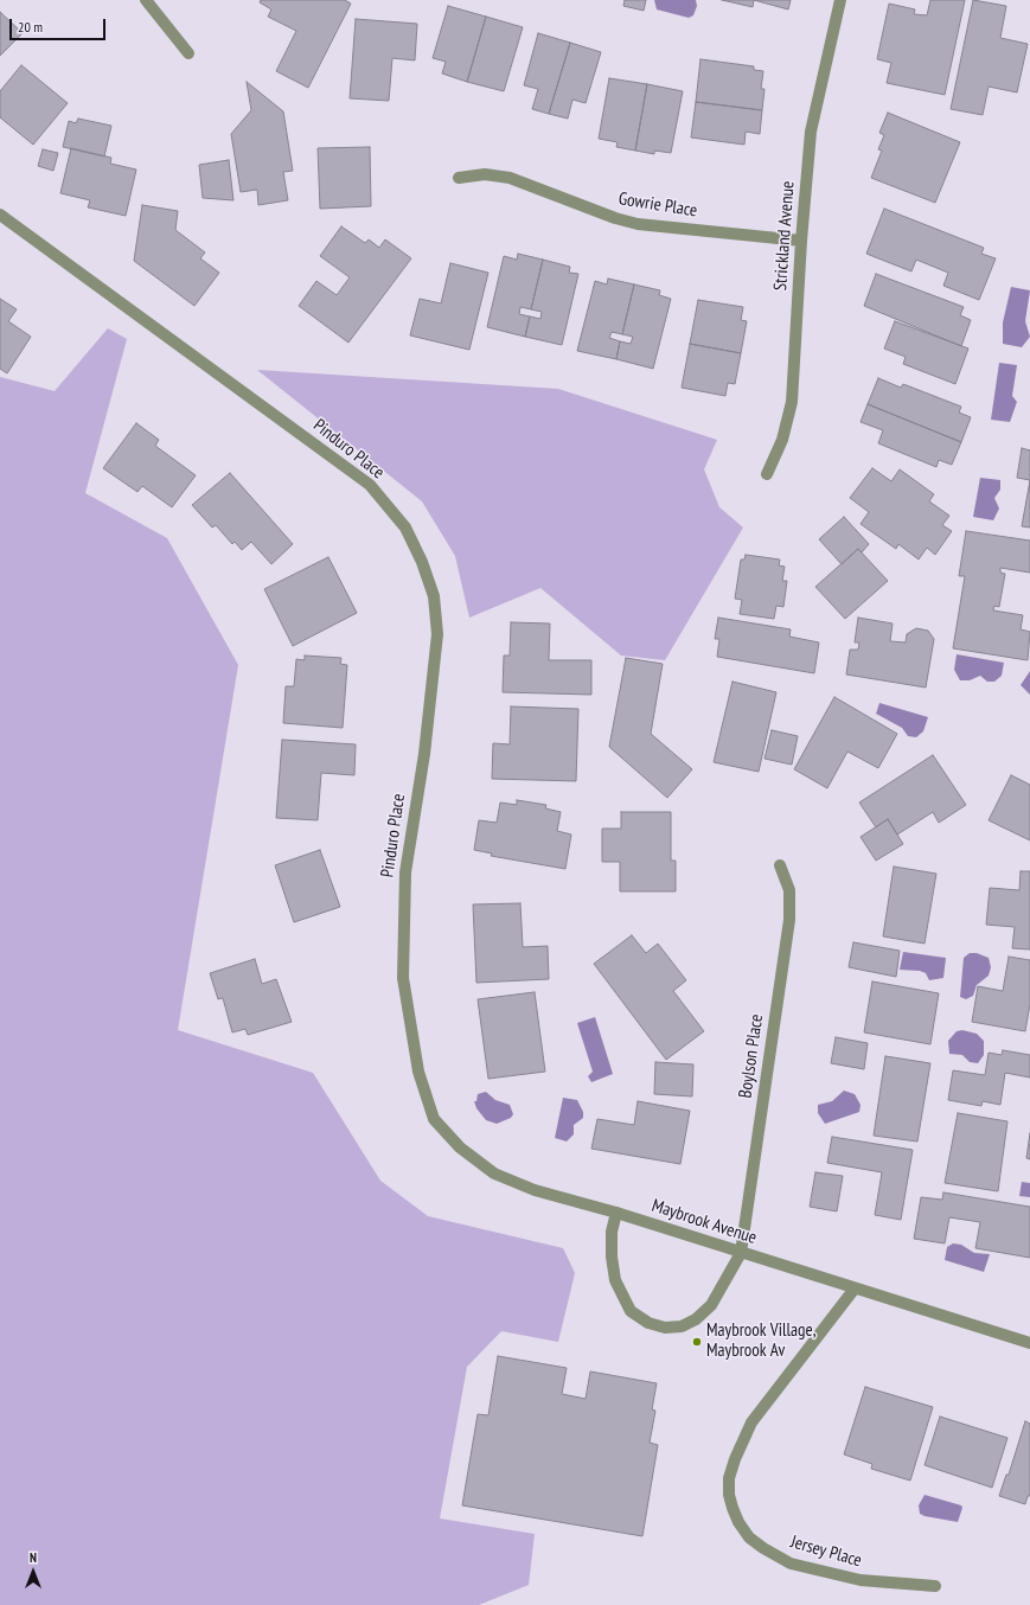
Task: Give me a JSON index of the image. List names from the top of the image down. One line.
{"streets":{"street":["Gowrie Place","Strickland Avenue","Pinduro Place","Boylson Place","Maybrook Avenue","Jersey Place"]},"crossings":[["Gowrie Place","Strickland Avenue"],["Pinduro Place","Maybrook Avenue"],["Boylson Place","Maybrook Avenue"],["Maybrook Avenue","Jersey Place"]],"places":["Maybrook Village, Maybrook Av"],"scale_bar":"20 m","north":"top"}
